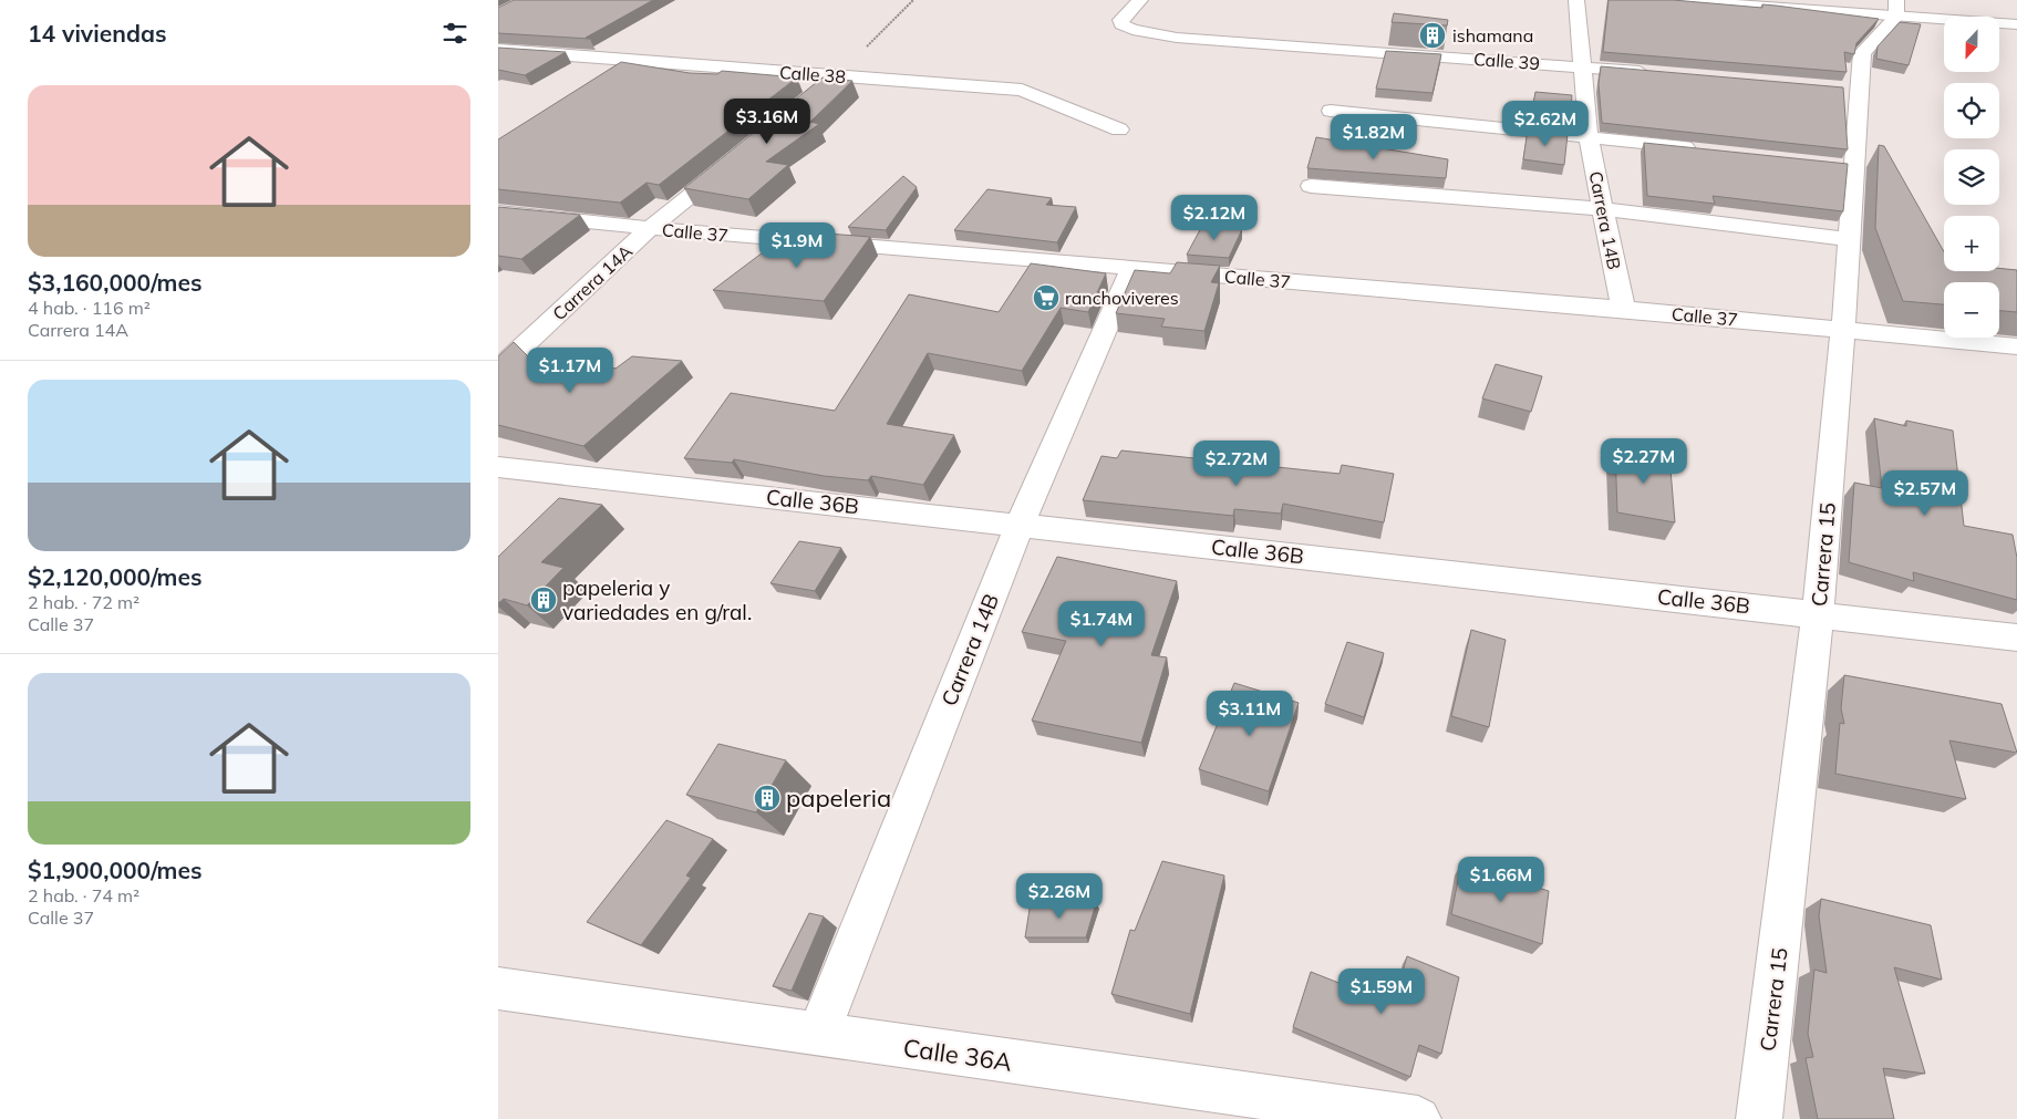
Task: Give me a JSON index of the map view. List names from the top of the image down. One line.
{"streets":{"street":["Calle 39","Calle 38","Carrera 14B","Calle 37","Carrera 14A","Calle 36B","Carrera 15","Calle 36A"]},"crossings":[["Calle 39","Carrera 14B"],["Carrera 14B","Calle 37"],["Carrera 14B","Calle 36B"],["Carrera 14B","Calle 36A"],["Calle 37","Carrera 14A"],["Calle 37","Carrera 15"],["Calle 36B","Carrera 15"]],"places":{"building":["ishamana","papeleria y variedades en g/ral.","papeleria"],"supermarket":["ranchoviveres"]},"north":"bottom","page":{"heading":"14 viviendas","map_buttons":["+","−"],"list":[{"name":"$3,160,000/mes","note":"4 hab. · 116 m² · Carrera 14A"},{"name":"$2,120,000/mes","note":"2 hab. · 72 m² · Calle 37"},{"name":"$1,900,000/mes","note":"2 hab. · 74 m² · Calle 37"}],"price":["$3.16M","$2.62M","$1.82M","$2.12M","$1.9M","$1.17M","$2.27M","$2.72M","$2.57M","$1.74M","$3.11M","$1.66M","$2.26M","$1.59M"]}}
